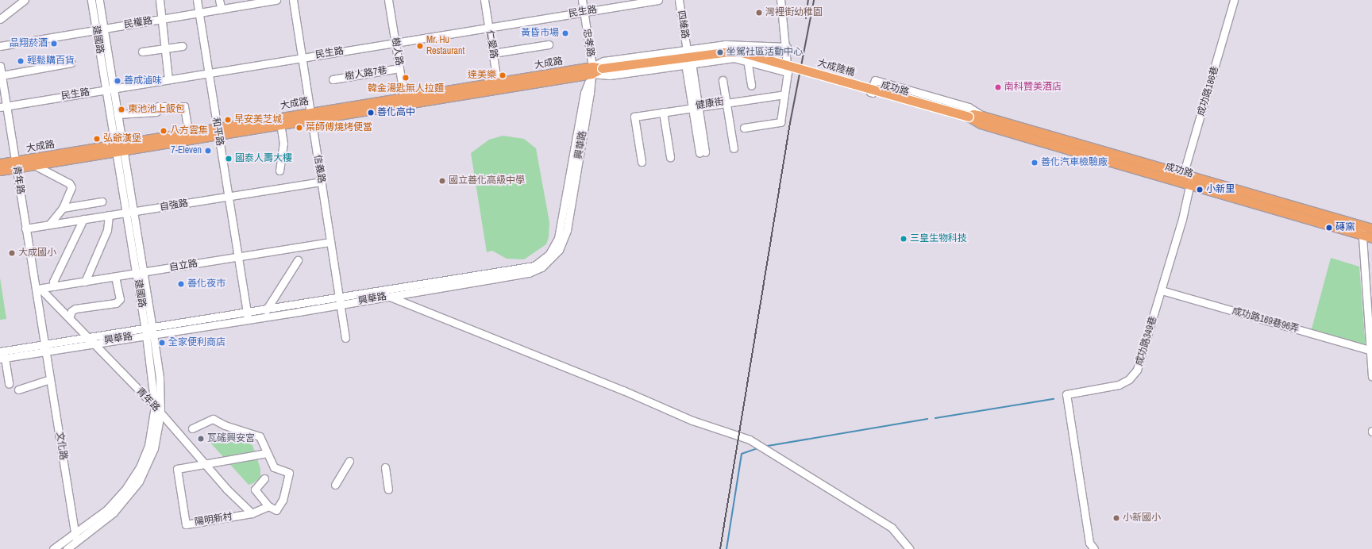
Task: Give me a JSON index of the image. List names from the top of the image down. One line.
{"streets":{"main road":["大成路","大成陸橋","成功路"],"street":["民生路","民權路","四維路","建國路","忠孝路","仁愛路","樹人路","樹人路7巷","成功路186巷","健康街","和平路","興華路","信義路","青年路","自強路","自立路","成功路169巷96弄","成功路349巷","文化路","陽明新村"]},"crossings":[["民生路","建國路"],["民生路","忠孝路"],["民生路","仁愛路"],["民生路","樹人路"],["民生路","和平路"],["民生路","信義路"],["民生路","青年路"],["民權路","建國路"],["民權路","和平路"],["四維路","大成路"],["建國路","大成路"],["建國路","興華路"],["建國路","青年路"],["建國路","自強路"],["建國路","自立路"],["建國路","文化路"],["忠孝路","大成路"],["忠孝路","興華路"],["仁愛路","大成路"],["樹人路","大成路"],["樹人路","樹人路7巷"],["大成路","大成陸橋"],["大成路","和平路"],["大成路","興華路"],["大成路","信義路"],["大成路","青年路"],["大成陸橋","成功路"],["成功路","成功路186巷"],["成功路","成功路349巷"],["和平路","興華路"],["和平路","自強路"],["和平路","自立路"],["興華路","信義路"],["興華路","青年路"],["興華路","文化路"],["信義路","自強路"],["信義路","自立路"],["青年路","自強路"],["青年路","自立路"],["青年路","文化路"],["青年路","陽明新村"],["成功路169巷96弄","成功路349巷"]],"places":["灣裡街幼稚園","黃昏市場","品翔菸酒","Mr. Hu Restaurant","坐駕社區活動中心","輕鬆購百貨","達美樂","韓金湯匙無人拉麵","善成滷味","南科贊美酒店","東池池上飯包","善化高中","早安美芝城","葉師傅燒烤便當","八方雲集","弘爺漢堡","7-Eleven","國泰人壽大樓","善化汽車檢驗廠","國立善化高級中學","小新里","磚窯","三皇生物科技","大成國小","善化夜市","全家便利商店","瓦磘興安宮","小新國小"]}
